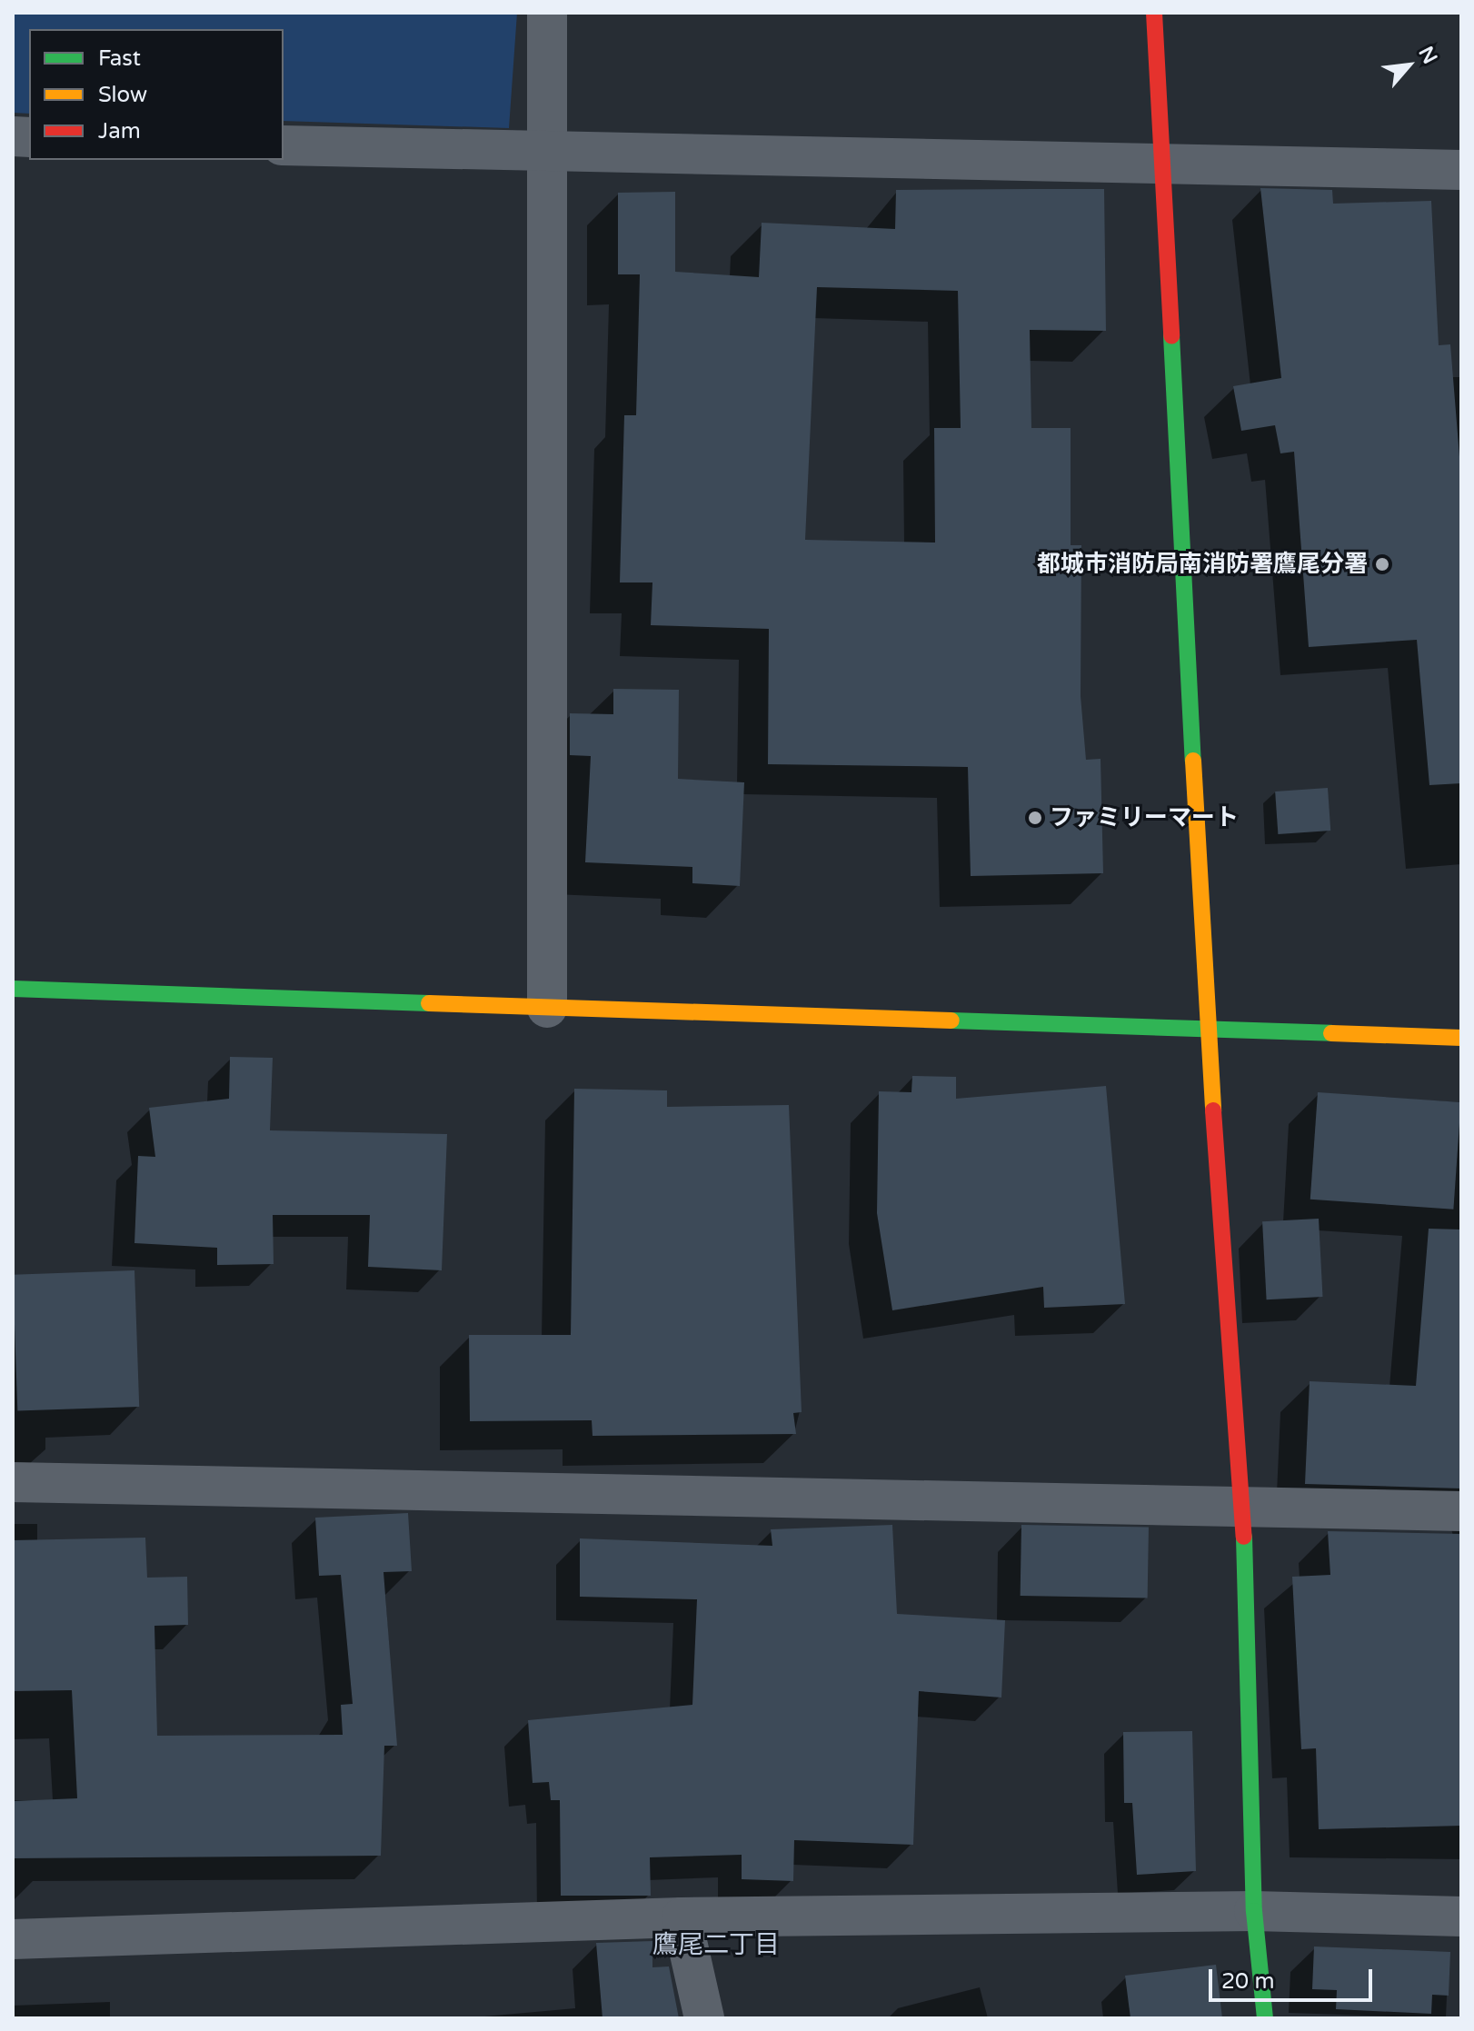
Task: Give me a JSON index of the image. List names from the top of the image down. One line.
{"districts":["鷹尾二丁目"],"places":["都城市消防局南消防署鷹尾分署","ファミリーマート"],"legend":["Fast","Slow","Jam"],"scale_bar":"20 m","north":"top right"}
